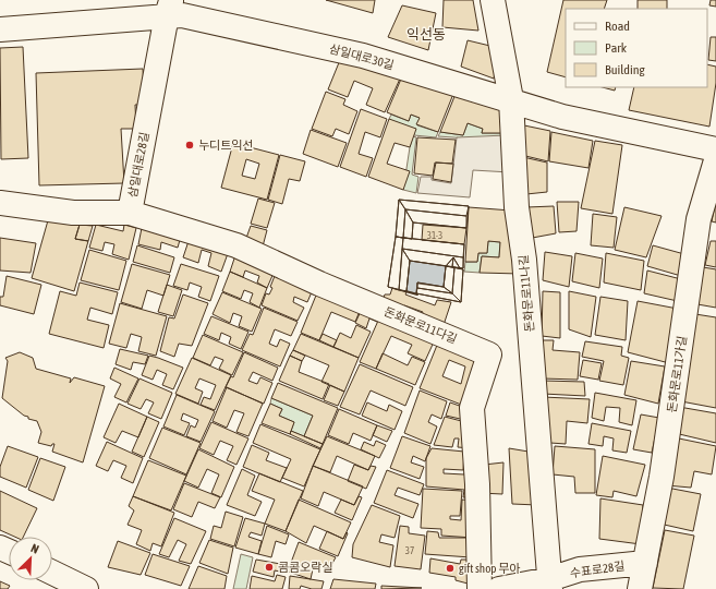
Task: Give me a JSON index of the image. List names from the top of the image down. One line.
{"streets":{"street":["삼일대로30길","삼일대로28길","돈화문로11나길","돈화문로11다길","돈화문로11가길","수표로28길"]},"crossings":[["삼일대로30길","삼일대로28길"],["삼일대로30길","돈화문로11나길"],["삼일대로28길","돈화문로11다길"],["돈화문로11나길","수표로28길"],["돈화문로11가길","수표로28길"]],"districts":["익선동"],"places":["누디트익선","콤콤오락실","gift shop 무아"],"house_numbers":["31-3","37"],"legend":["Road","Park","Building"],"north":"top right"}
